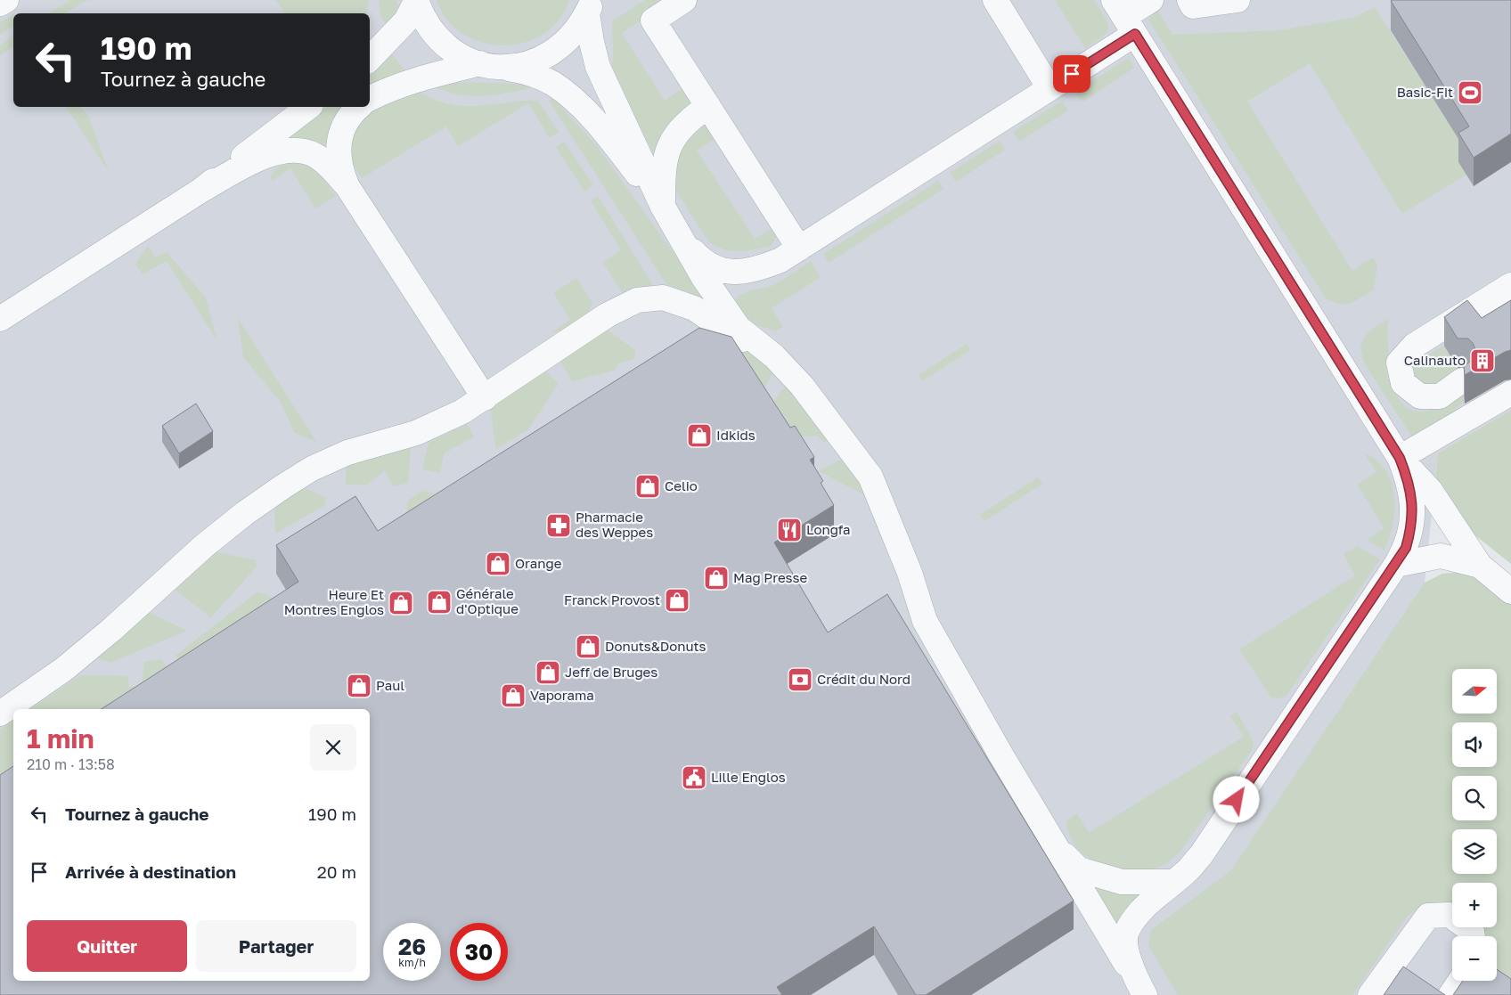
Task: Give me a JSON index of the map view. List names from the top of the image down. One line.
{"places":{"sports":["Basic-Fit"],"building":["Calinauto"],"shop":["Idkids","Celio","Orange","Mag Presse","Franck Provost","Générale d'Optique","Heure Et Montres Englos","Donuts&Donuts","Jeff de Bruges","Paul","Vaporama"],"pharmacy":["Pharmacie des Weppes"],"restaurant":["Longfa"],"bank":["Crédit du Nord"],"public building":["Lille Englos"]},"north":"right","page":{"turn":["190 m","Tournez à gauche"],"map_buttons":["+","−"],"heading":["1 min","210 m · 13:58"],"list":[{"name":"Tournez à gauche","value":"190 m"},{"name":"Arrivée à destination","value":"20 m"}],"buttons":["Quitter","Partager"],"speed":"26 km/h","limit":"30"}}
